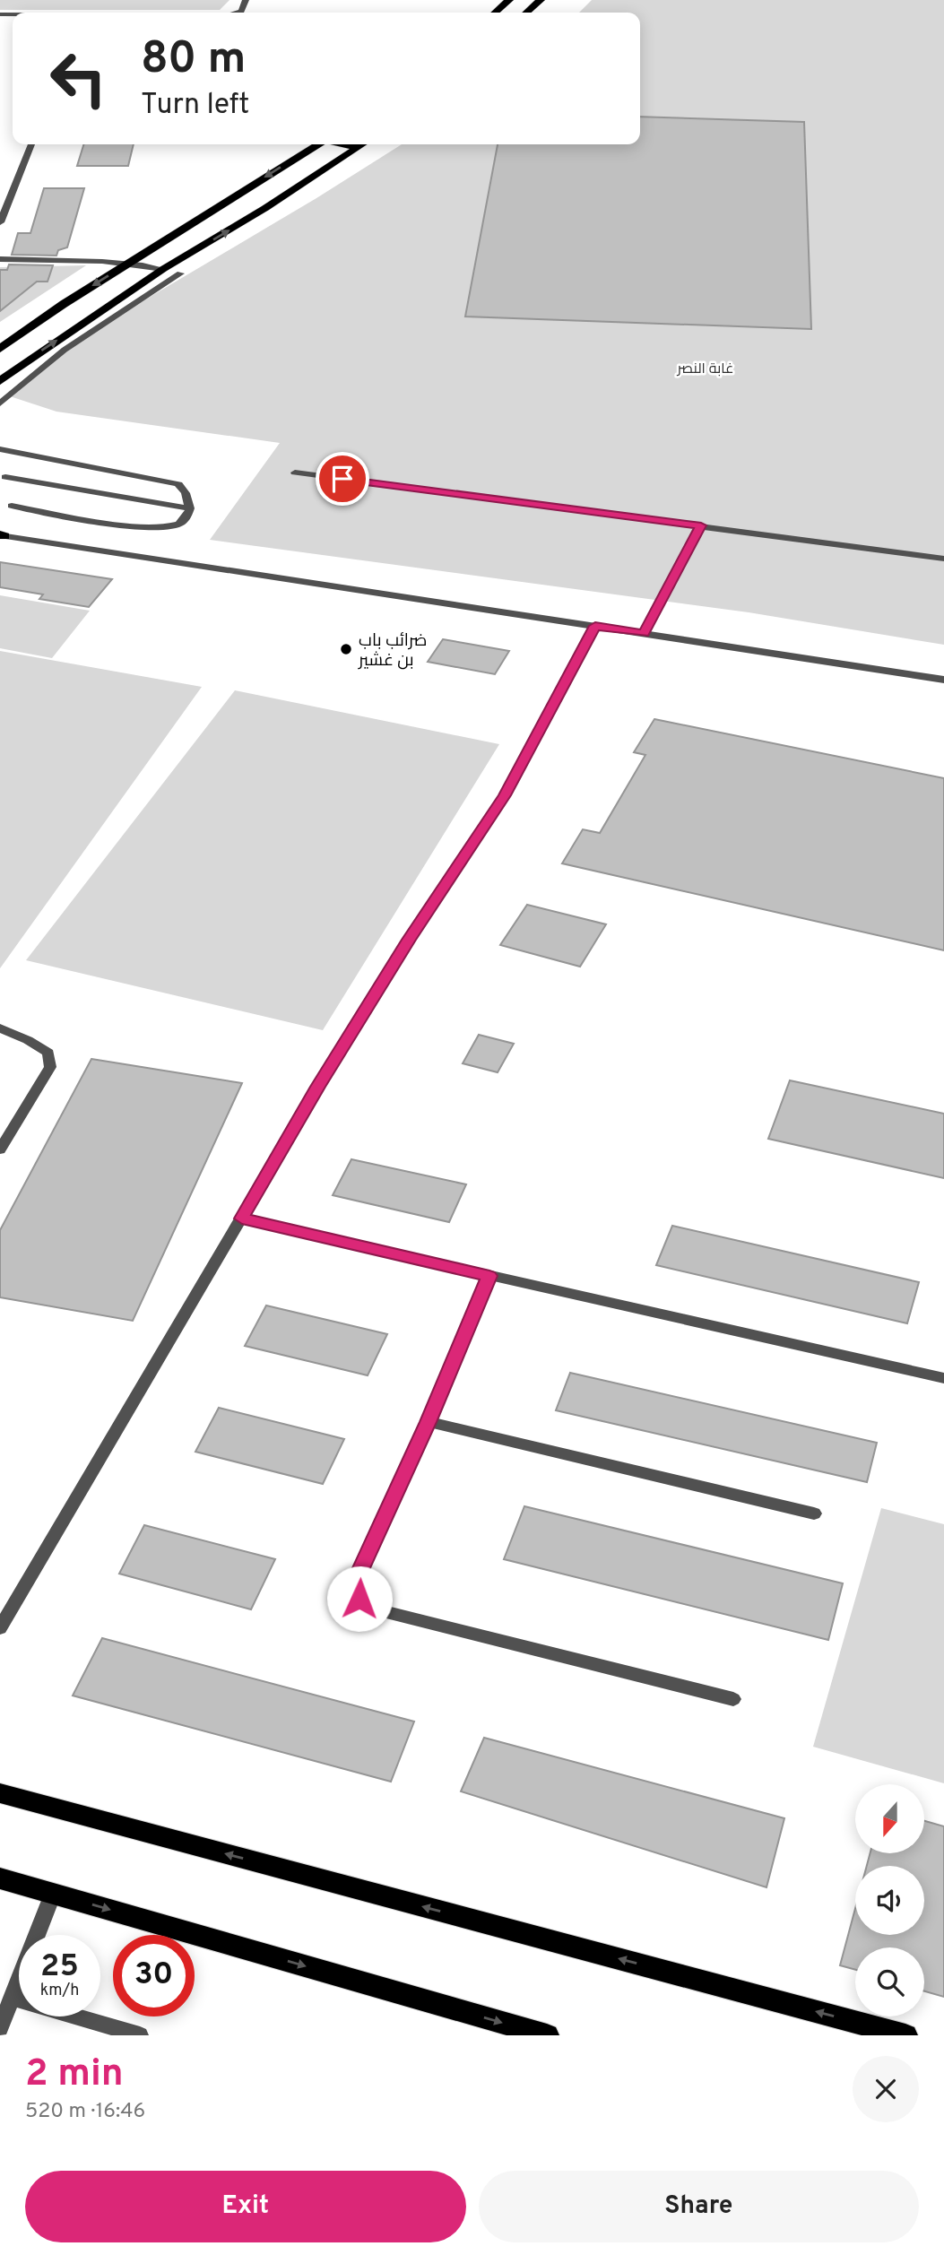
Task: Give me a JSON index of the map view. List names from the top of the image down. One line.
{"parks":["غابة النصر"],"places":["ضرائب باب بن غشير"],"north":"bottom","page":{"turn":["80 m","Turn left"],"speed":"25 km/h","limit":"30","heading":["2 min","520 m · 16:46"],"buttons":["Exit","Share"]}}
